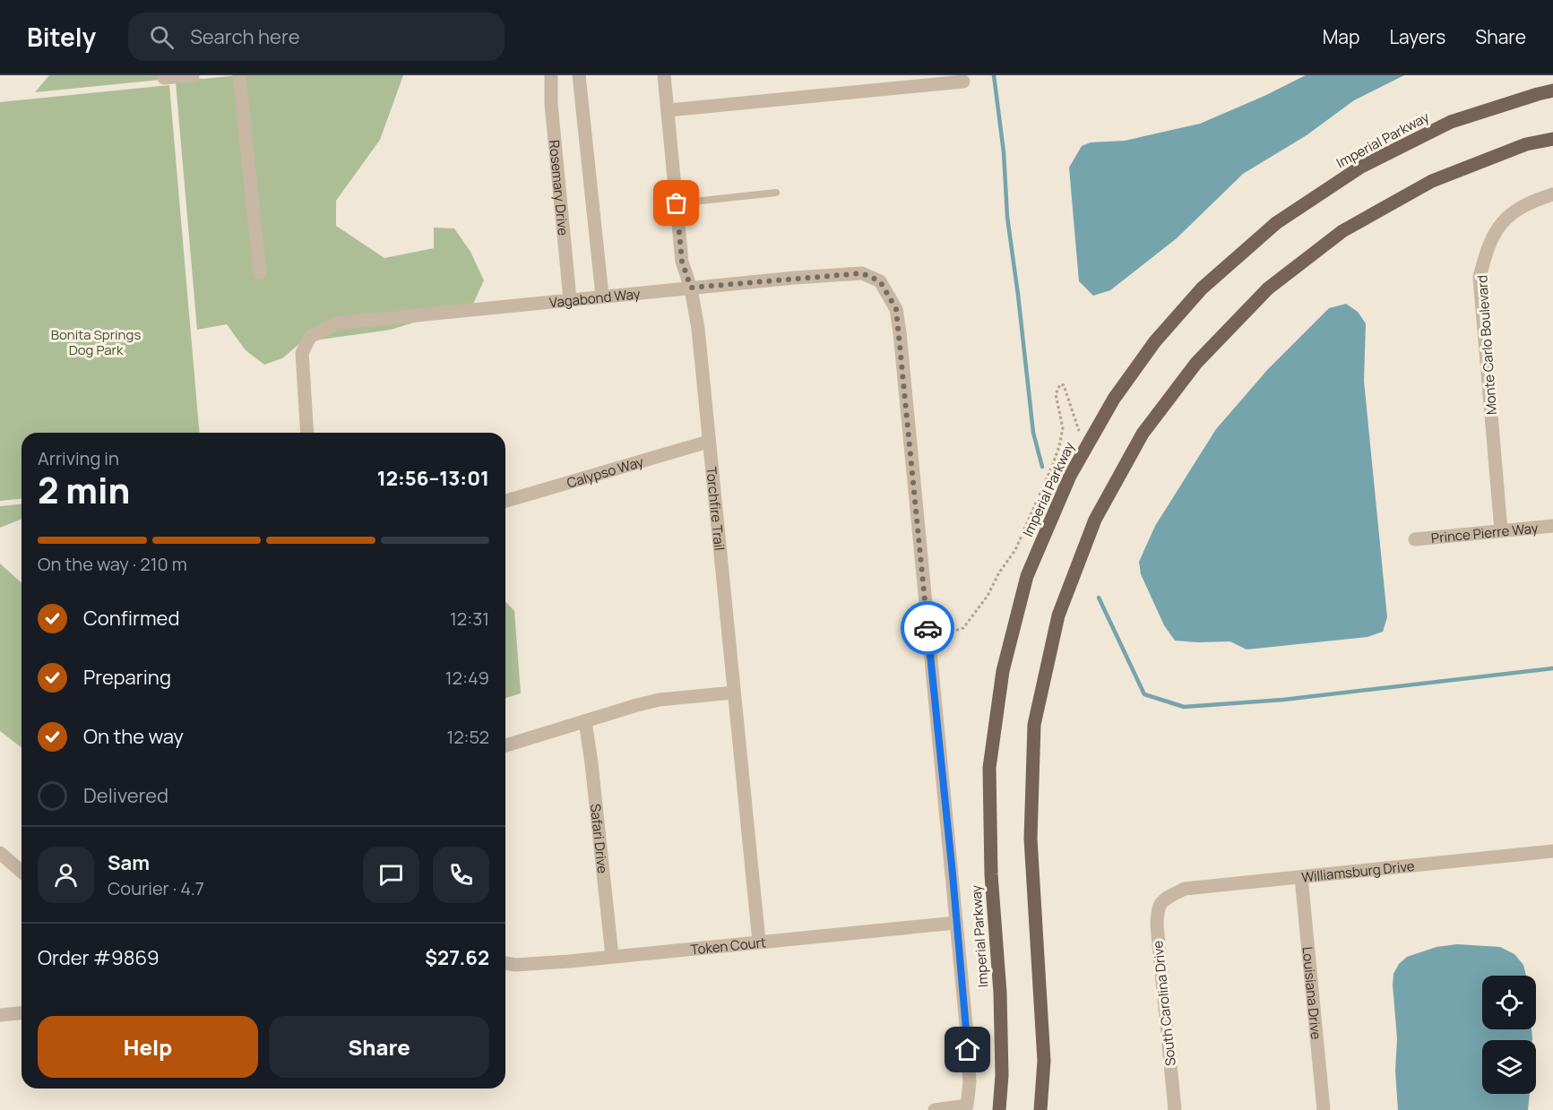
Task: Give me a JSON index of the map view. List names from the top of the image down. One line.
{"streets":{"main road":["Imperial Parkway"],"street":["Rosemary Drive","Vagabond Way","Monte Carlo Boulevard","Calypso Way","Torchfire Trail","Prince Pierre Way","Safari Drive","Williamsburg Drive","Token Court","Louisiana Drive","South Carolina Drive"]},"crossings":[["Rosemary Drive","Vagabond Way"],["Vagabond Way","Torchfire Trail"],["Monte Carlo Boulevard","Prince Pierre Way"],["Calypso Way","Torchfire Trail"],["Torchfire Trail","Token Court"],["Safari Drive","Token Court"],["Williamsburg Drive","Louisiana Drive"],["Williamsburg Drive","South Carolina Drive"]],"parks":["Bonita Springs Dog Park"],"page":{"header":"Bitely","search":"Search here","nav":["Map","Layers","Share"],"heading":["2 min","Arriving in","12:56–13:01"],"panel":["Sam","Courier · 4.7","Order #9869","$27.62"],"bar":"On the way · 210 m","list":[["Confirmed","12:31"],["Preparing","12:49"],["On the way","12:52"],"Delivered"],"buttons":["Help","Share"]}}
